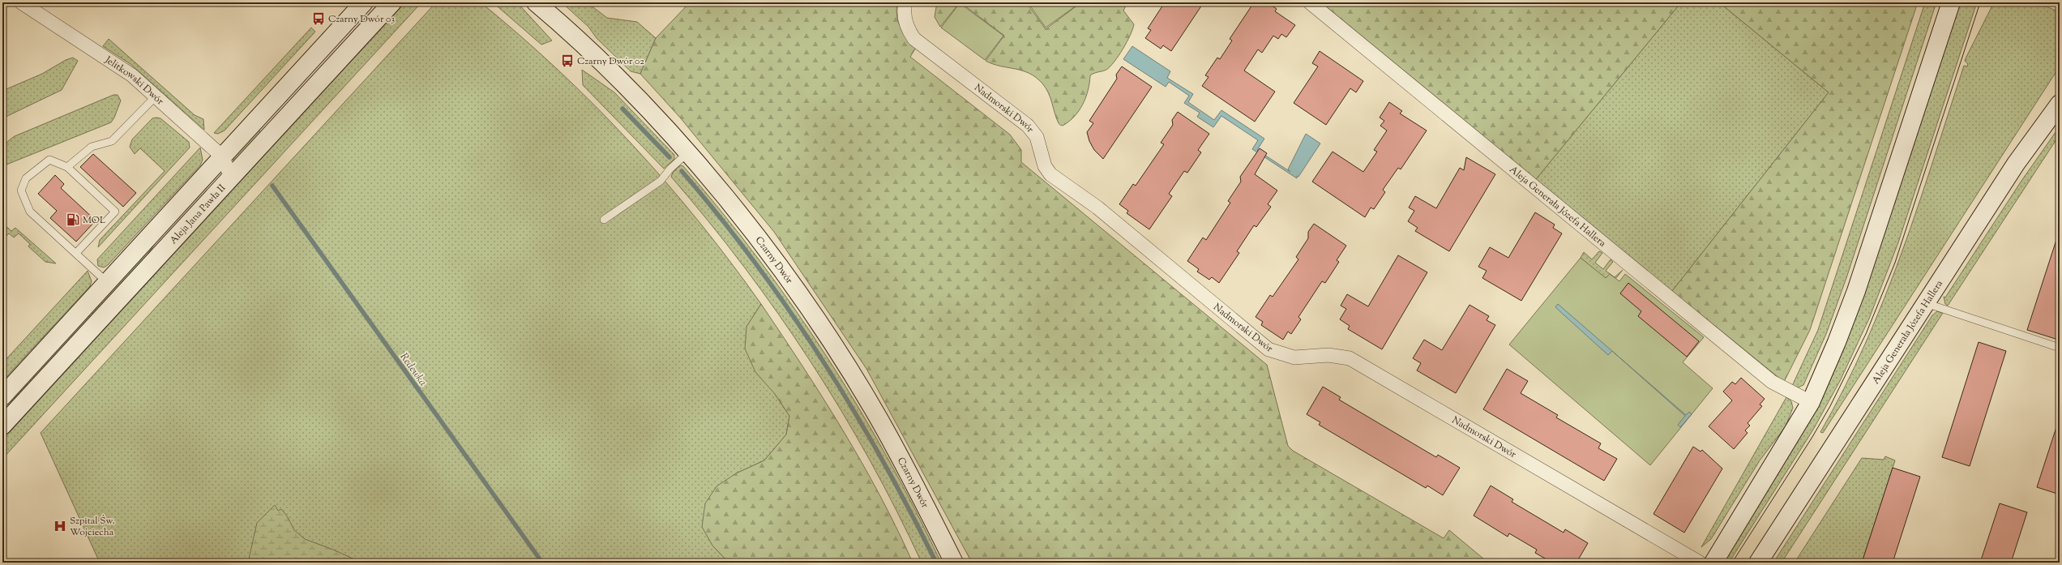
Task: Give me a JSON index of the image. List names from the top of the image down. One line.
{"streets":{"main road":["Aleja Generała Józefa Hallera","Aleja Jana Pawła II","Czarny Dwór"],"street":["Jelitkowski Dwór","Nadmorski Dwór"]},"crossings":[["Jelitkowski Dwór","Aleja Jana Pawła II"]],"water":["Redewka"],"places":{"bus stop":["Czarny Dwór 03","Czarny Dwór 02"],"fuel station":["MOL"],"hospital":["Szpital Św. Wojciecha"]}}
